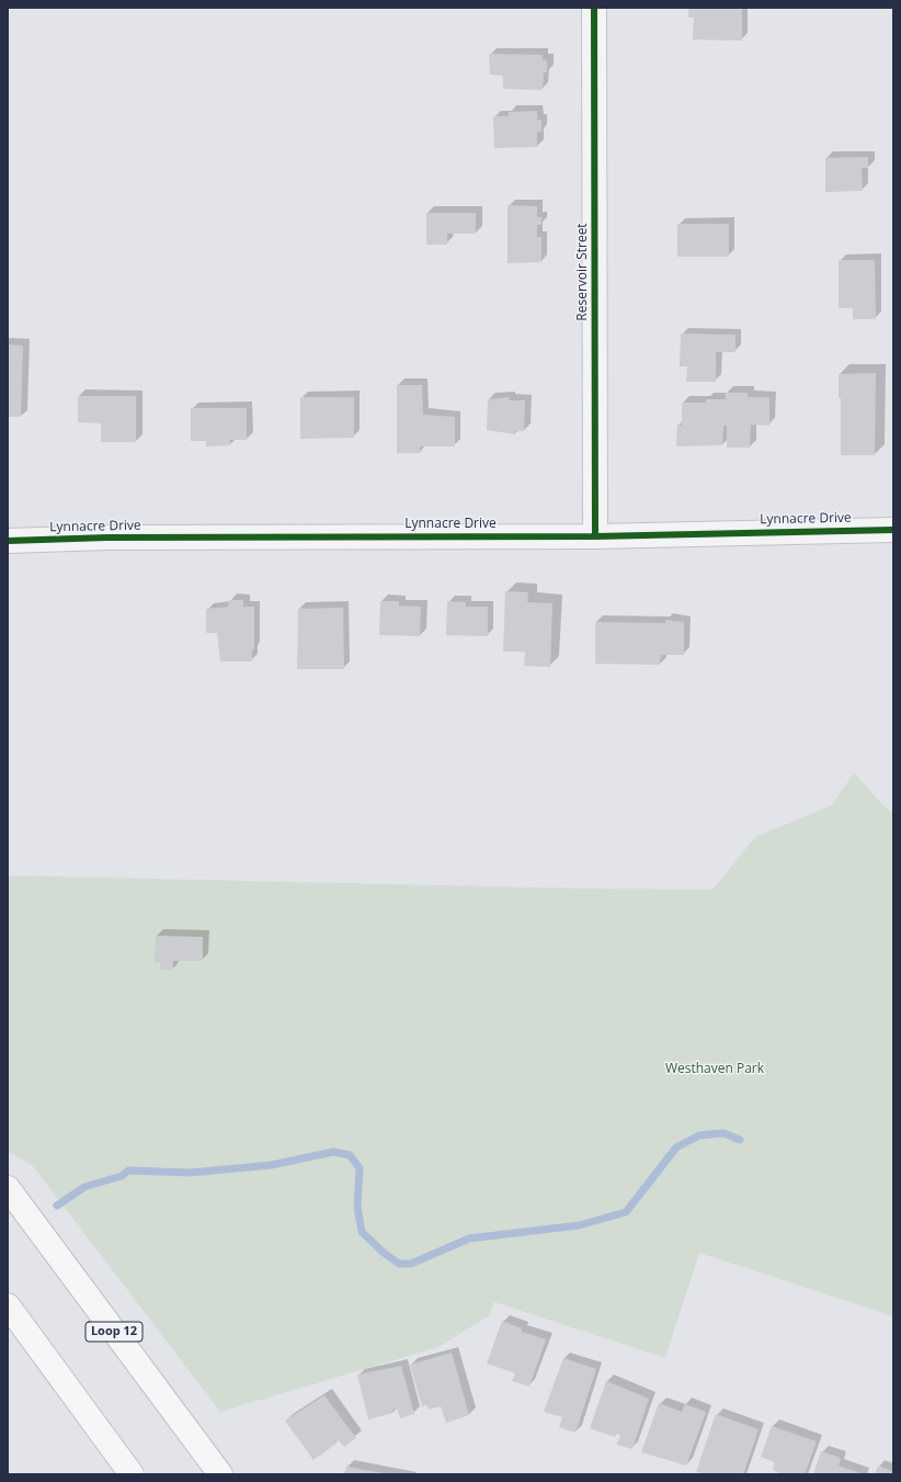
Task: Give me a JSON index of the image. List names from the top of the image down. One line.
{"streets":{"main road":["Loop 12"],"street":["Reservoir Street","Lynnacre Drive"]},"crossings":[["Reservoir Street","Lynnacre Drive"]],"parks":["Westhaven Park"]}
